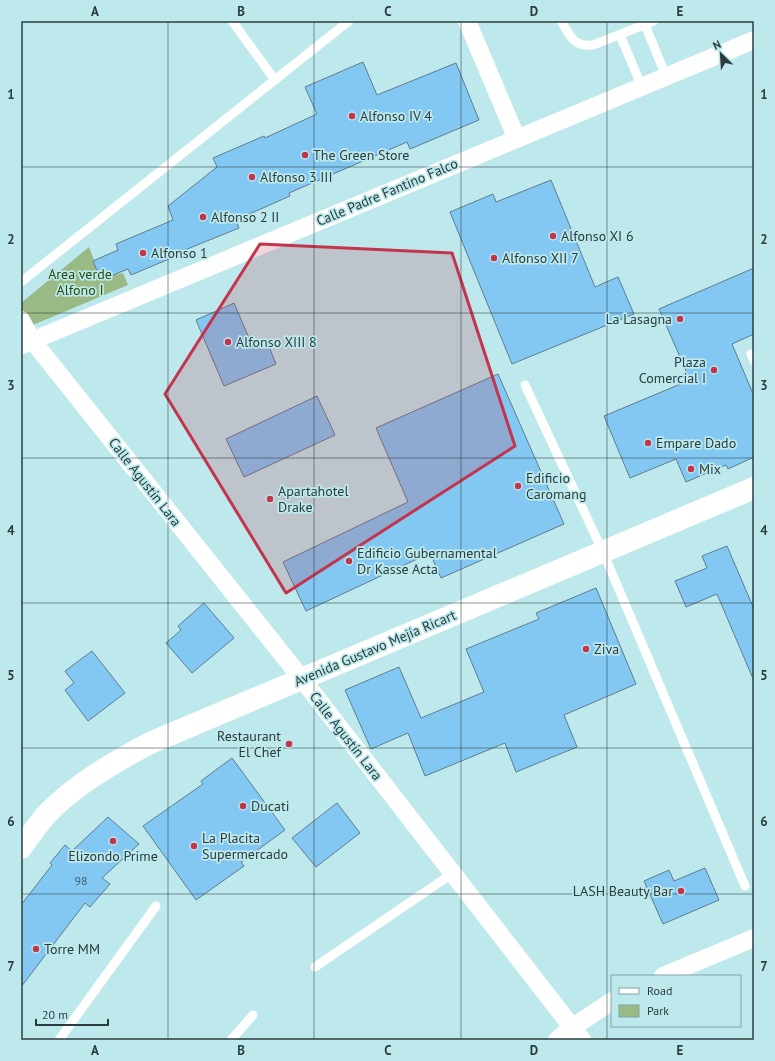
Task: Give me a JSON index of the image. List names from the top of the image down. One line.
{"streets":{"street":["Calle Padre Fantino Falco","Calle Agustín Lara","Avenida Gustavo Mejía Ricart"]},"crossings":[["Calle Padre Fantino Falco","Calle Agustín Lara"],["Calle Agustín Lara","Avenida Gustavo Mejía Ricart"]],"parks":["Area verde Alfono I"],"places":["Alfonso IV 4","The Green Store","Alfonso 3 III","Alfonso 2 II","Alfonso XI 6","Alfonso 1","Alfonso XII 7","La Lasagna","Alfonso XIII 8","Plaza Comercial I","Empare Dado","Mix","Edificio Caromang","Apartahotel Drake","Edificio Gubernamental Dr Kasse Acta","Ziva","Restaurant El Chef","Ducati","Elizondo Prime","La Placita Supermercado","LASH Beauty Bar","Torre MM"],"house_numbers":["98"],"legend":["Road","Park"],"scale_bar":"20 m","north":"top left","grid":{"columns":["A","B","C","D","E"],"rows":["1","2","3","4","5","6","7"]}}
